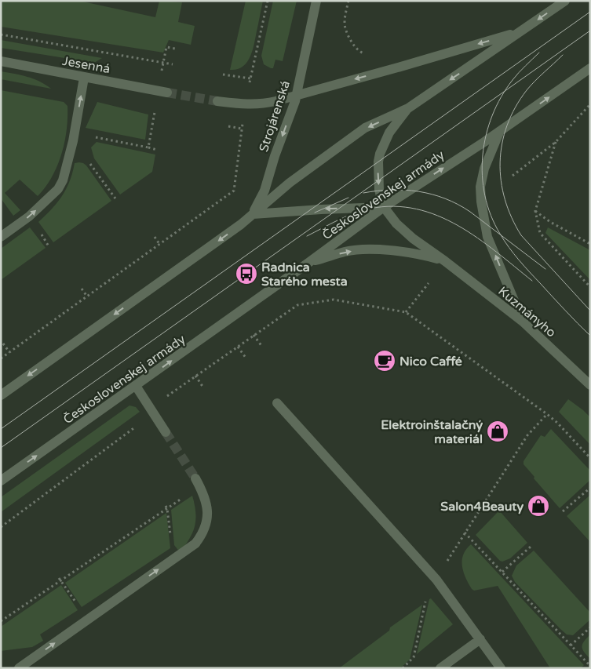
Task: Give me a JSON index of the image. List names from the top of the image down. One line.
{"streets":{"street":["Jesenná","Strojárenská","Československej armády","Kuzmányho"]},"crossings":[["Československej armády","Kuzmányho"]],"one_way":["Strojárenská"],"places":{"bus stop":["Radnica Starého mesta"],"cafe":["Nico Caffé"],"shop":["Elektroinštalačný materiál","Salon4Beauty"]}}
